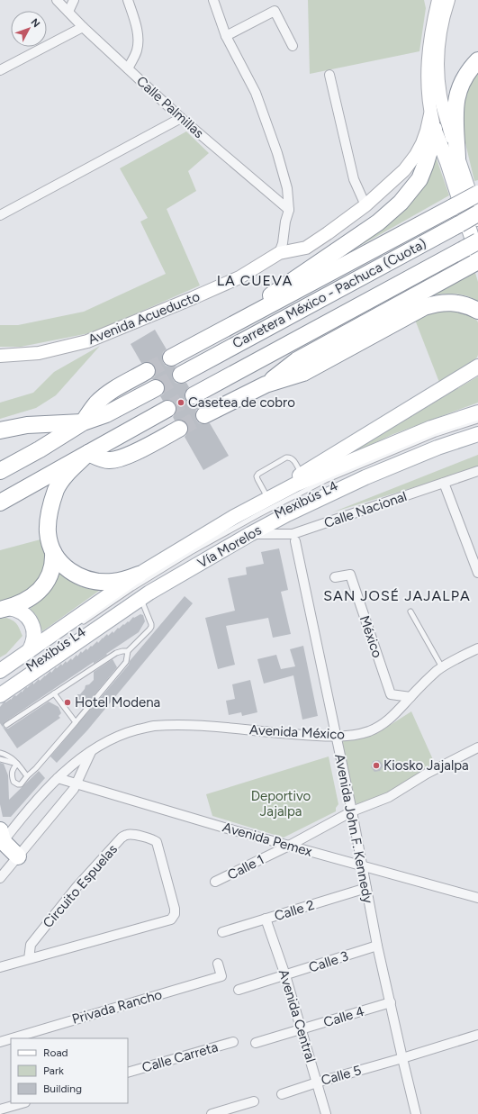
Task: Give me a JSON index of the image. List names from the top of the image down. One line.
{"streets":{"highway":["Carretera México - Pachuca (Cuota)"],"main road":["Vía Morelos"],"street":["Calle Palmillas","Avenida Acueducto","Calle Nacional","México","Avenida México","Avenida John F. Kennedy","Avenida Pemex","Calle 1","Circuito Espuelas","Calle 2","Calle 3","Privada Rancho","Avenida Central","Calle 4","Calle Carreta","Calle 5"],"lane":["Mexibús L4"]},"crossings":[["Calle Nacional","Vía Morelos"],["México","Avenida México"],["Avenida México","Avenida John F. Kennedy"],["Avenida México","Avenida Pemex"],["Avenida John F. Kennedy","Avenida Pemex"],["Avenida John F. Kennedy","Calle 1"],["Avenida John F. Kennedy","Calle 2"],["Avenida John F. Kennedy","Calle 3"],["Avenida John F. Kennedy","Calle 4"],["Avenida John F. Kennedy","Calle 5"],["Avenida Pemex","Calle 1"],["Calle 2","Avenida Central"],["Calle 3","Avenida Central"],["Avenida Central","Calle 4"],["Avenida Central","Calle 5"]],"districts":["LA CUEVA","SAN JOSÉ JAJALPA"],"parks":["Deportivo Jajalpa"],"places":["Casetea de cobro","Hotel Modena","Kiosko Jajalpa"],"legend":["Road","Park","Building"],"north":"top right"}
